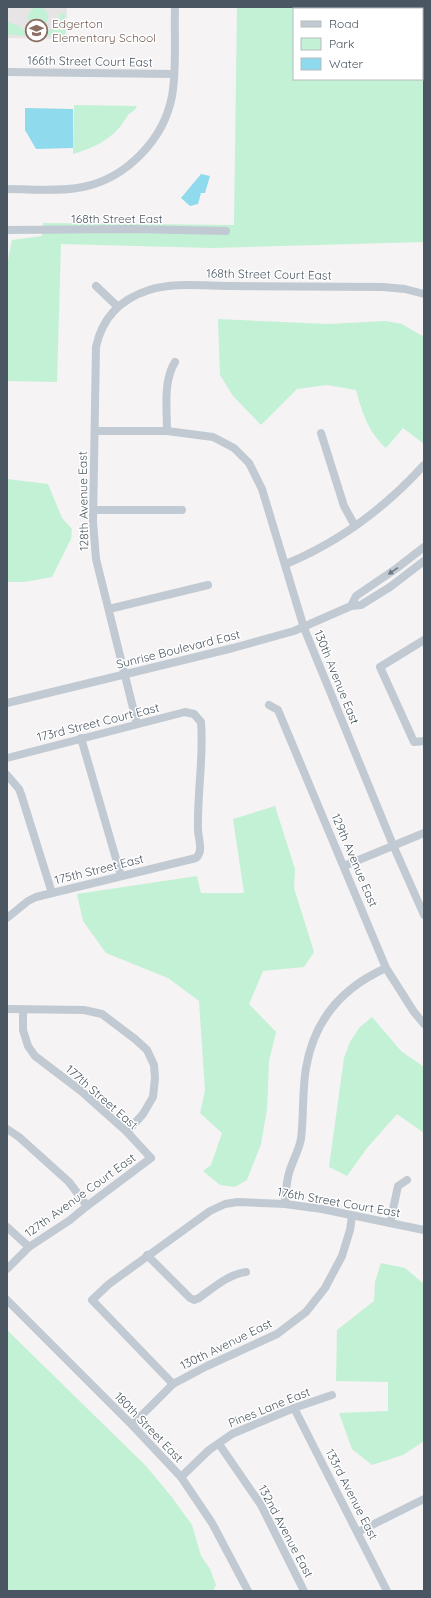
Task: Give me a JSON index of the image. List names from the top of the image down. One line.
{"streets":{"street":["166th Street Court East","168th Street East","168th Street Court East","128th Avenue East","Sunrise Boulevard East","130th Avenue East","173rd Street Court East","129th Avenue East","175th Street East","177th Street East","127th Avenue Court East","176th Street Court East","Pines Lane East","180th Street East","133rd Avenue East","132nd Avenue East"]},"crossings":[["168th Street Court East","128th Avenue East"],["128th Avenue East","Sunrise Boulevard East"],["128th Avenue East","173rd Street Court East"],["Sunrise Boulevard East","130th Avenue East"],["130th Avenue East","176th Street Court East"],["130th Avenue East","180th Street East"],["173rd Street Court East","175th Street East"],["177th Street East","127th Avenue Court East"],["Pines Lane East","180th Street East"],["Pines Lane East","133rd Avenue East"],["Pines Lane East","132nd Avenue East"]],"places":{"school or university":["Edgerton Elementary School"]},"legend":["Road","Park","Water"]}
